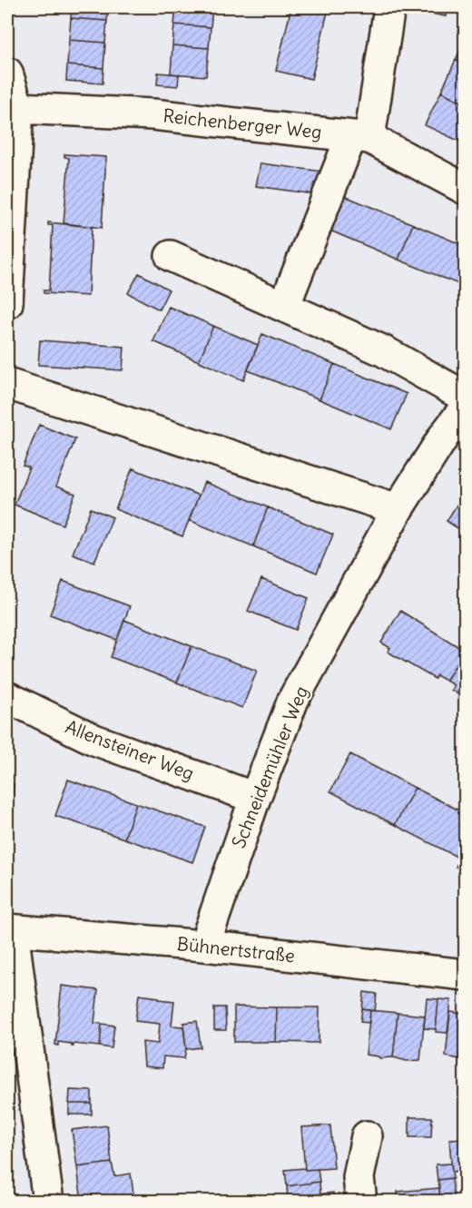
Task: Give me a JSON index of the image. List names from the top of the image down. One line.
{"streets":{"street":["Reichenberger Weg","Allensteiner Weg","Schneidemühler Weg","Bühnertstraße"]},"crossings":[["Allensteiner Weg","Schneidemühler Weg"],["Schneidemühler Weg","Bühnertstraße"]]}
